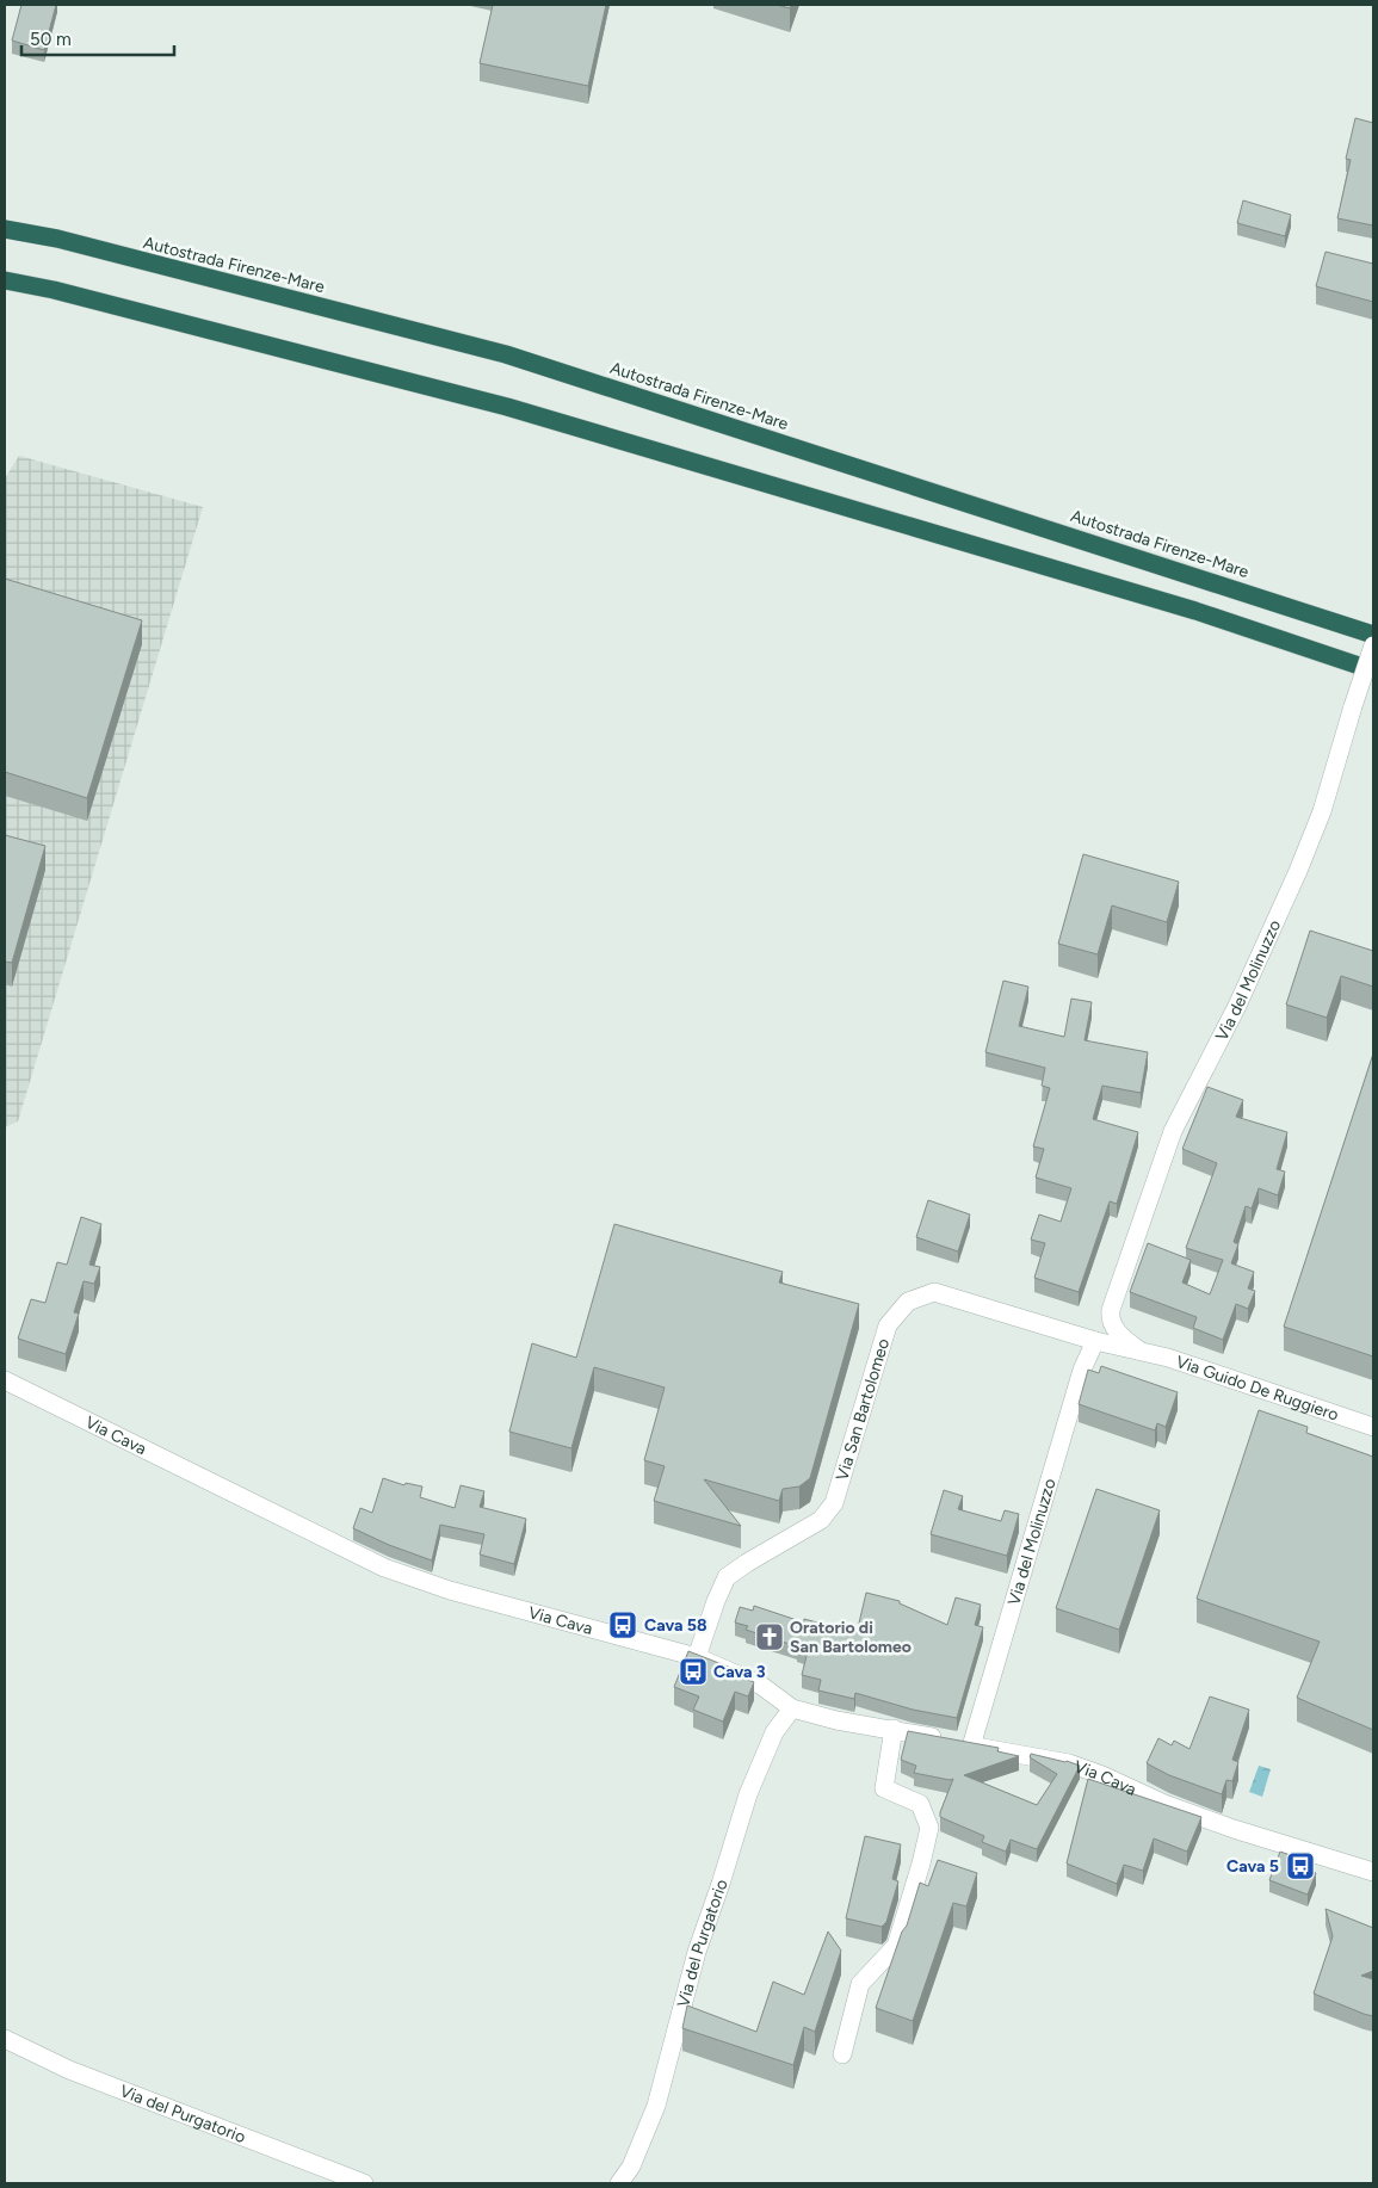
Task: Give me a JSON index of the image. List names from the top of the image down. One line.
{"streets":{"highway":["Autostrada Firenze-Mare"],"street":["Via del Molinuzzo","Via Guido De Ruggiero","Via San Bartolomeo","Via Cava","Via del Purgatorio"]},"crossings":[["Via del Molinuzzo","Via Guido De Ruggiero"],["Via del Molinuzzo","Via San Bartolomeo"],["Via del Molinuzzo","Via Cava"],["Via Guido De Ruggiero","Via San Bartolomeo"],["Via San Bartolomeo","Via Cava"],["Via Cava","Via del Purgatorio"]],"places":{"bus stop":["Cava 58","Cava 3","Cava 5"],"church":["Oratorio di San Bartolomeo"]},"scale_bar":"50 m"}
